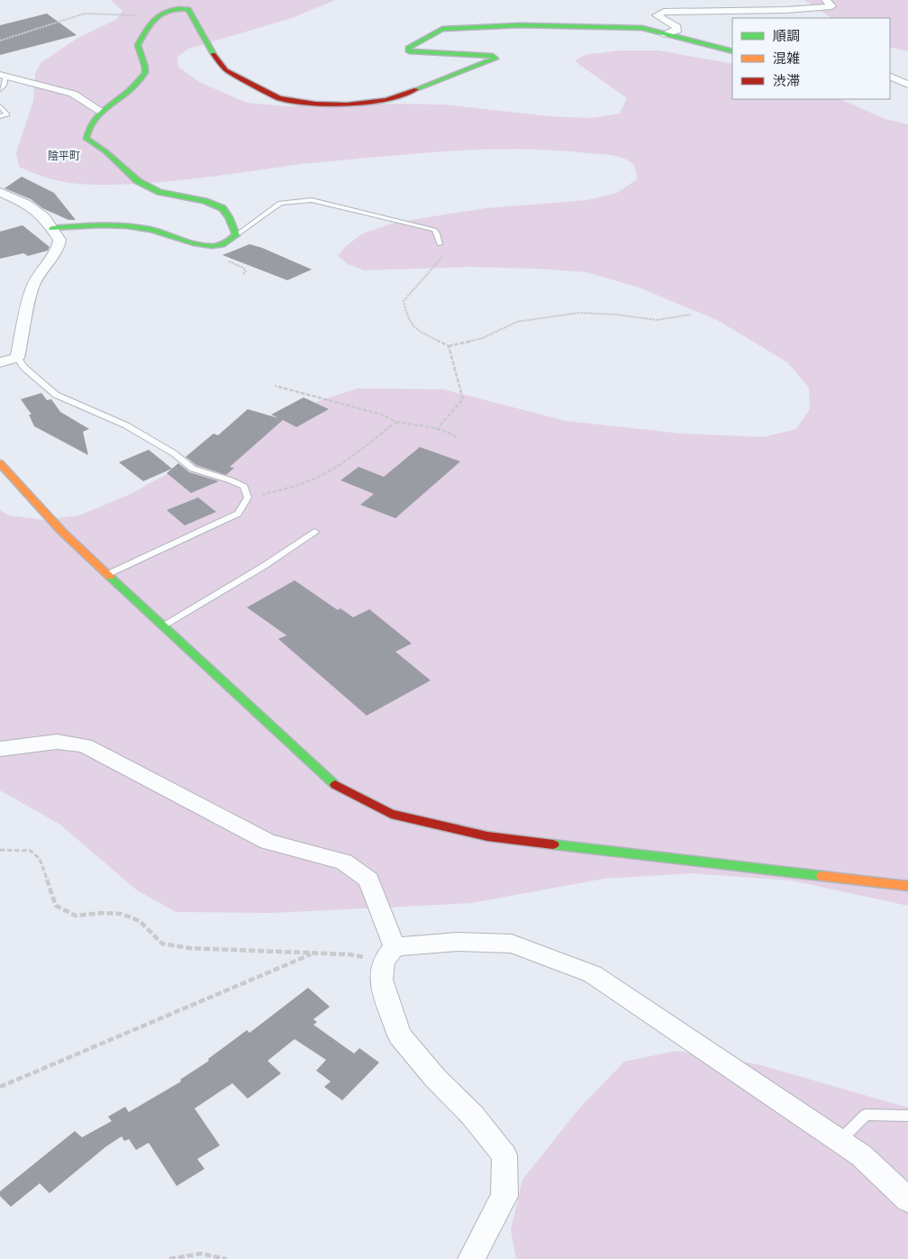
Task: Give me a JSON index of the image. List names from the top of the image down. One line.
{"districts":["陰平町"],"legend":["順調","混雑","渋滞"]}
